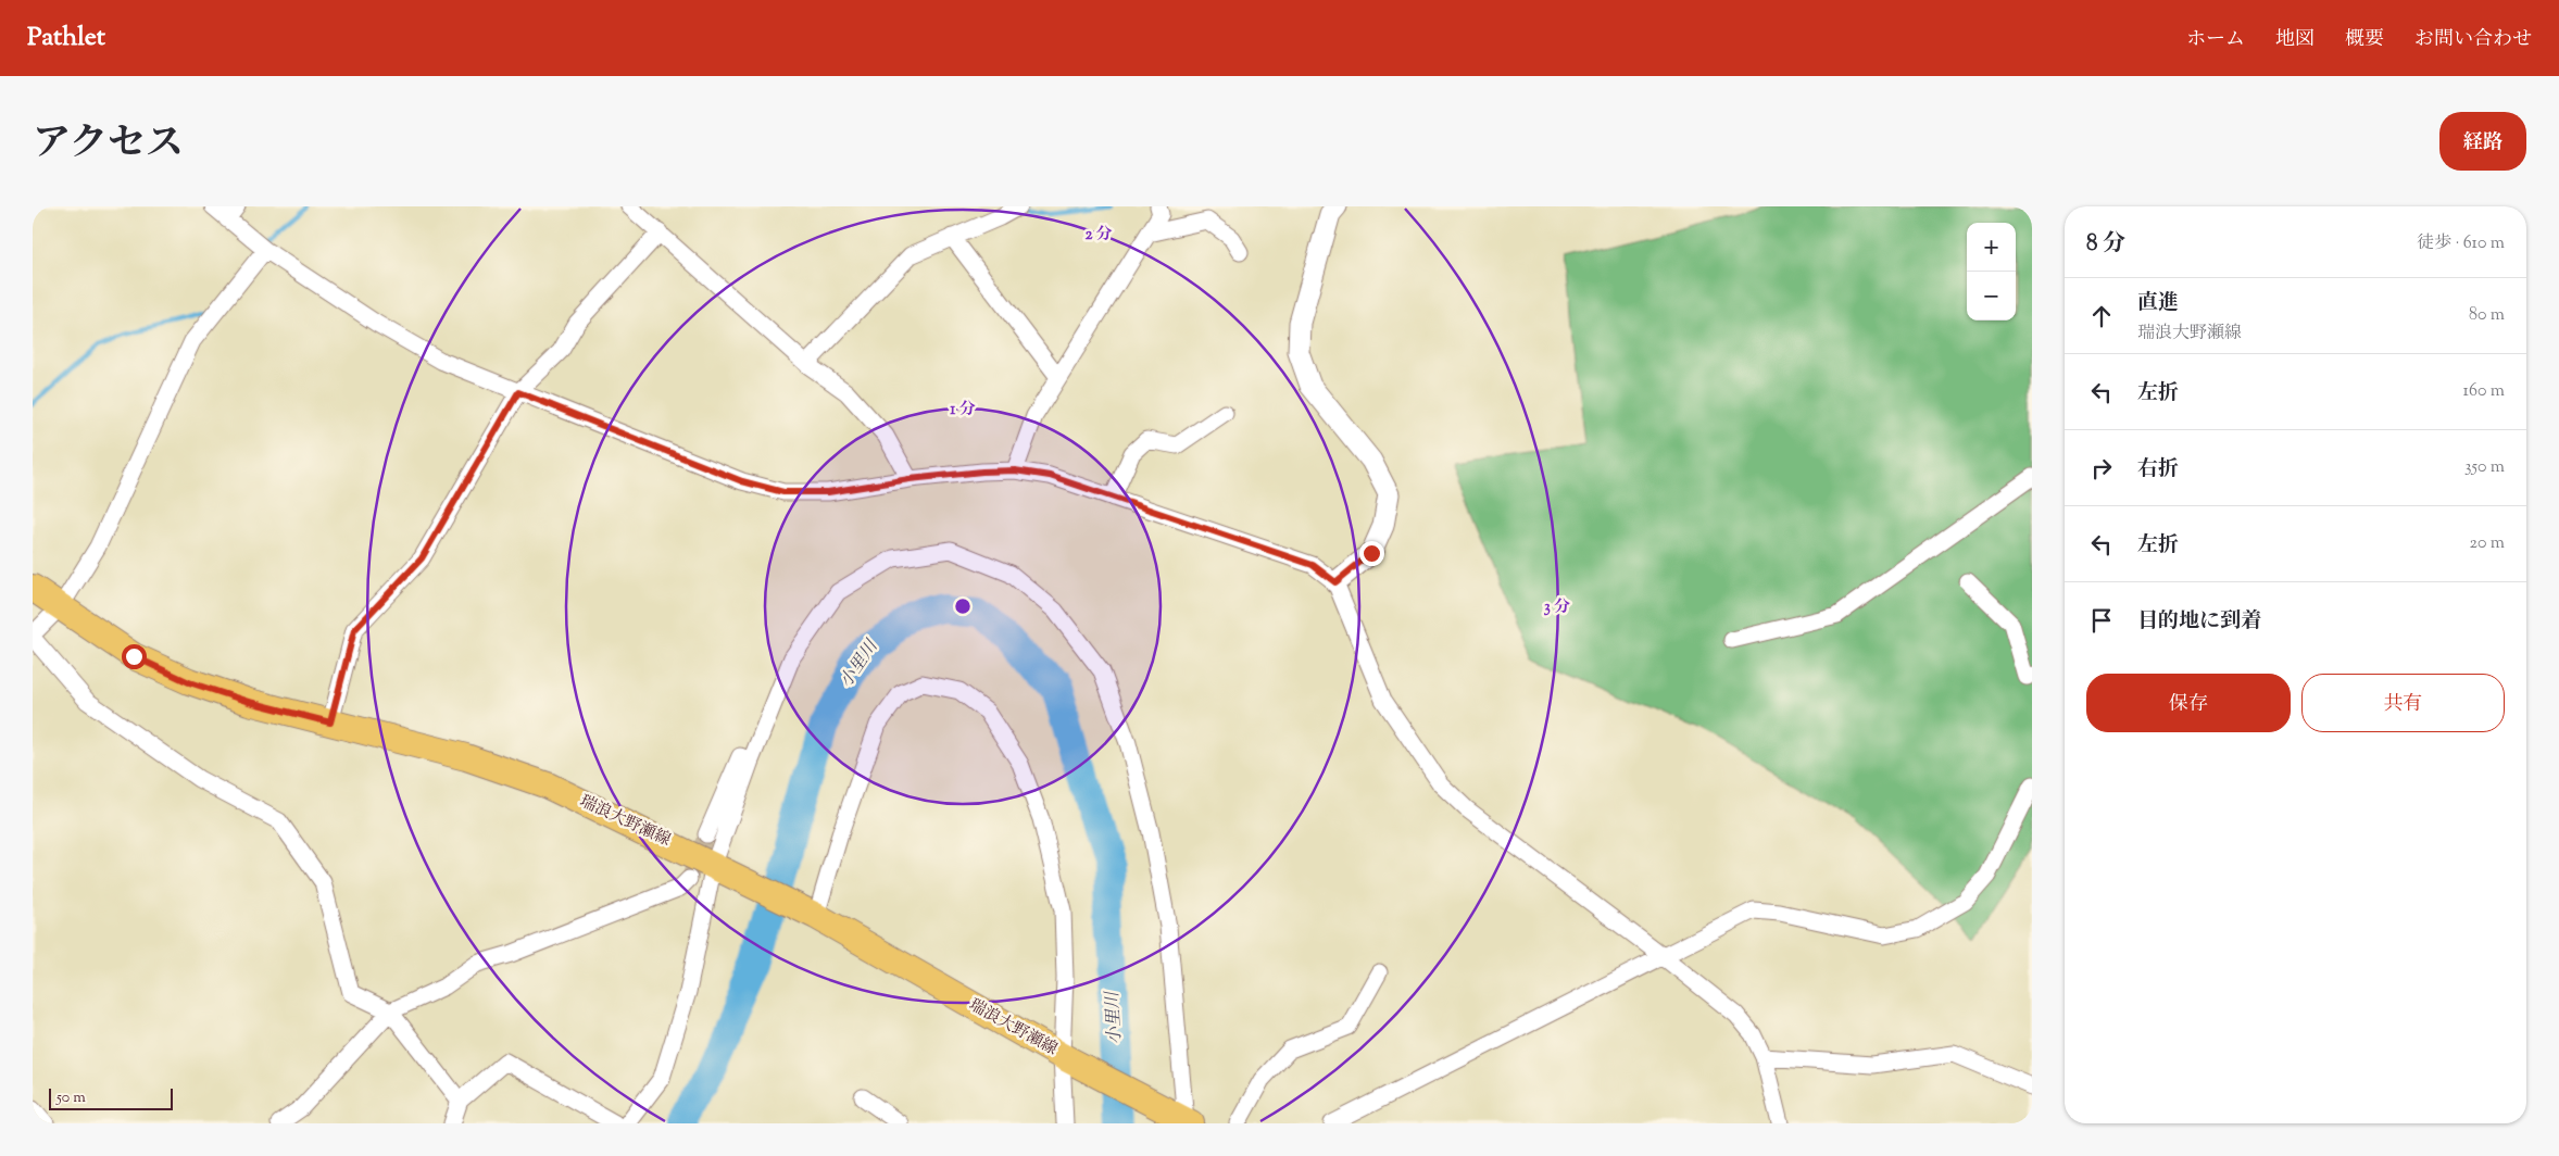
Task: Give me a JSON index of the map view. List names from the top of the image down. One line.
{"streets":{"main road":["瑞浪大野瀬線"]},"water":["小里川"],"scale_bar":"50 m","page":{"header":"Pathlet","nav":["ホーム","地図","概要","お問い合わせ"],"title":"アクセス","buttons":["経路",["保存","共有"]],"heading":["8 分","徒歩 · 610 m"],"map_buttons":["+","−"],"list":[["直進","瑞浪大野瀬線","80 m"],["左折","160 m"],["右折","350 m"],["左折","20 m"],"目的地に到着"],"scale":"50 m"},"rings":["2 分","1 分","3 分"]}
